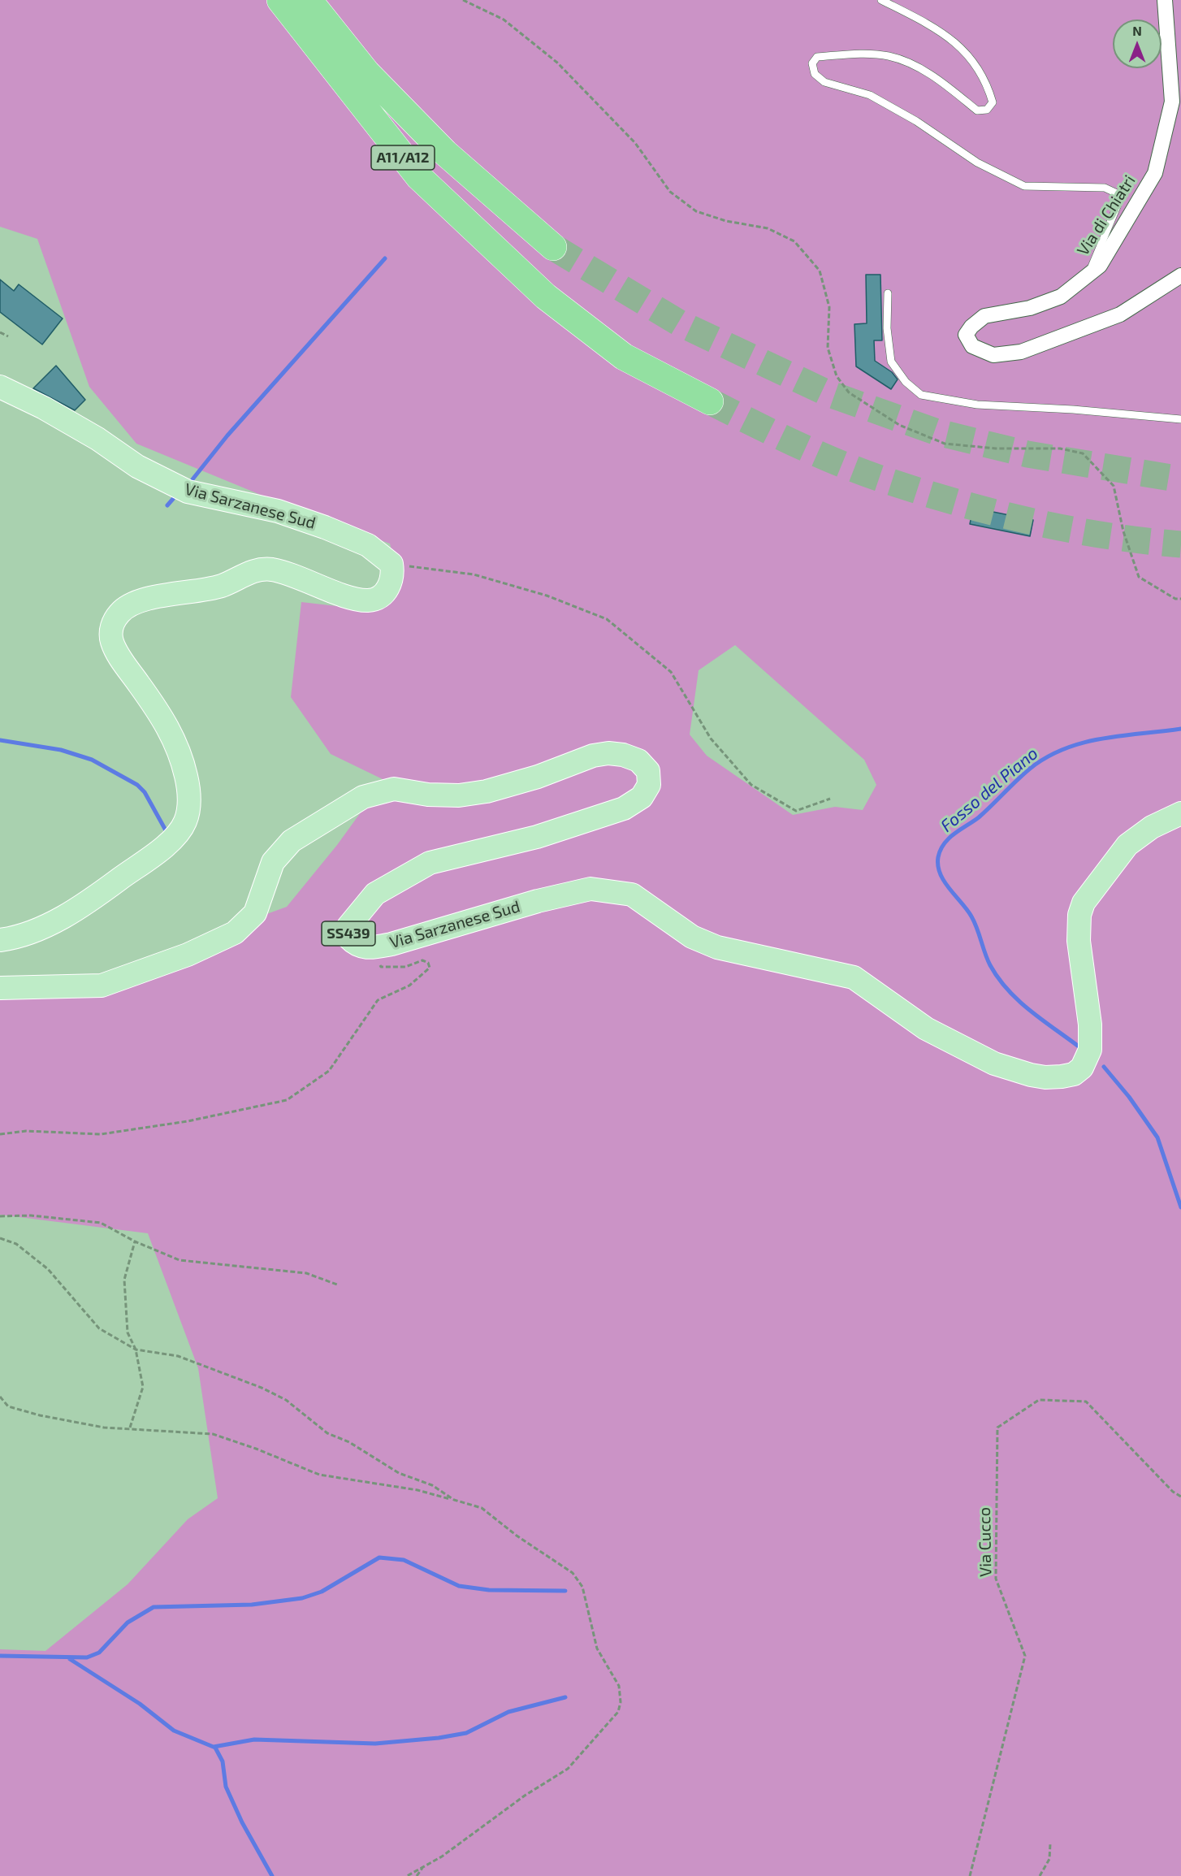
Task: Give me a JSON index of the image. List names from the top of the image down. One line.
{"streets":{"highway":["A11/A12"],"main road":["Via Sarzanese Sud","SS439"],"street":["Via di Chiatri"],"path":["Via Cucco"]},"water":["Fosso del Piano"],"north":"top"}
